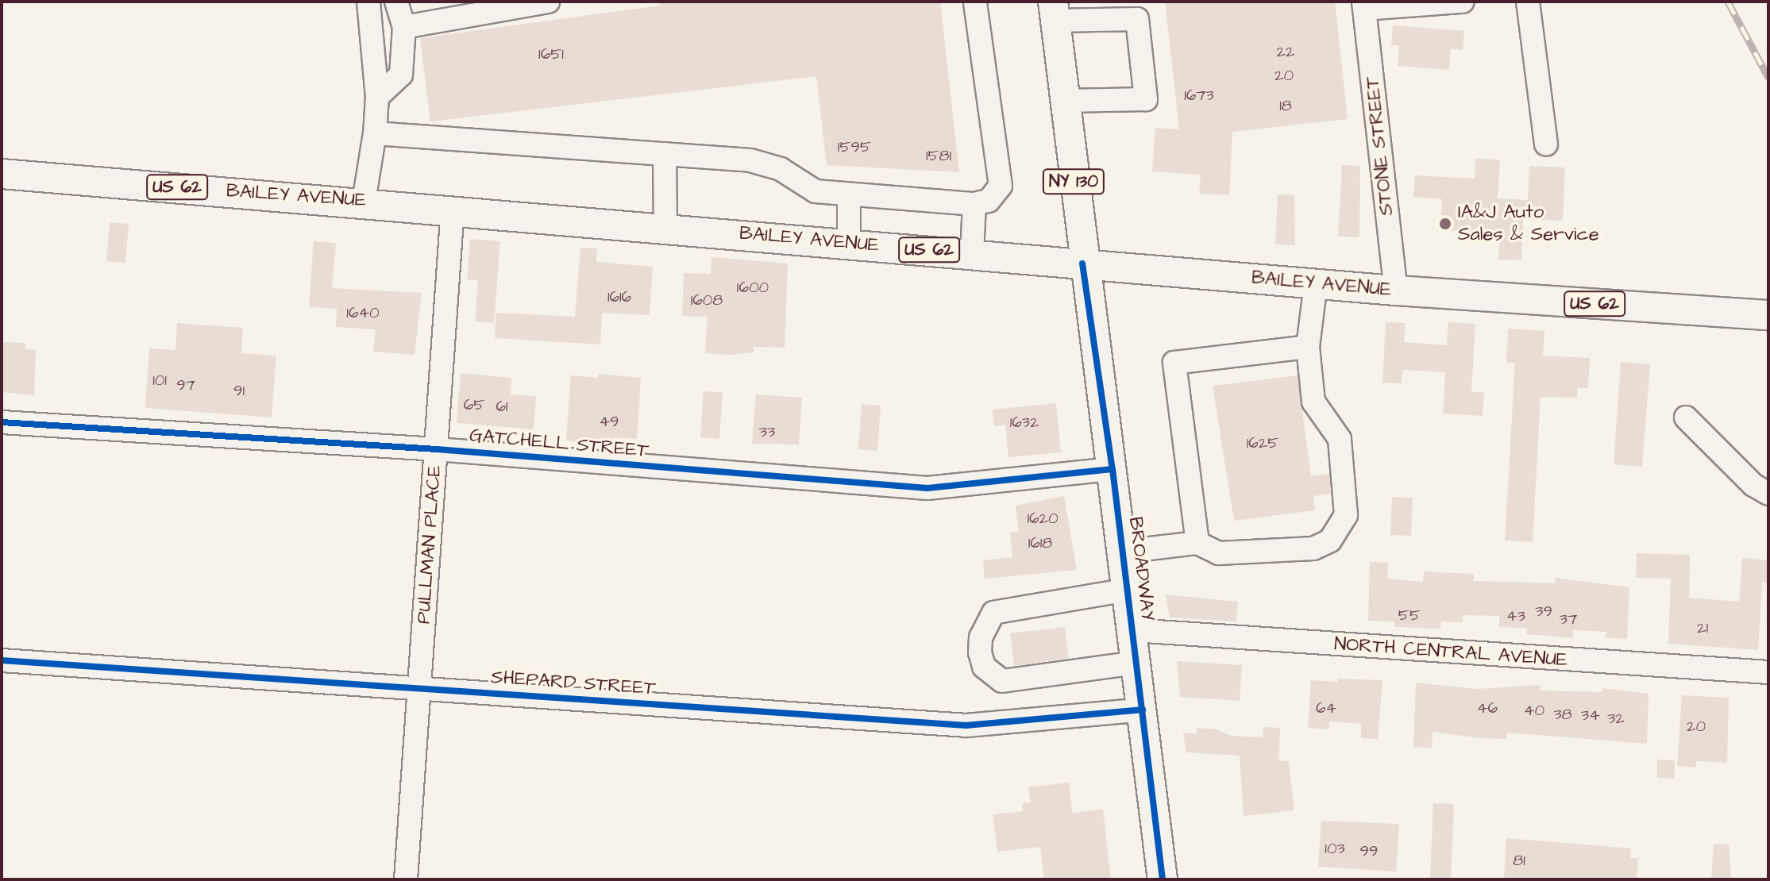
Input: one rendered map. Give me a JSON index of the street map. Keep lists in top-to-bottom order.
{
  "streets": {
    "main road": [
      "NY 130",
      "US 62",
      "BAILEY AVENUE",
      "BROADWAY"
    ],
    "street": [
      "STONE STREET",
      "GATCHELL STREET",
      "PULLMAN PLACE",
      "NORTH CENTRAL AVENUE",
      "SHEPARD STREET"
    ]
  },
  "crossings": [
    ["STONE STREET", "BAILEY AVENUE"],
    ["BAILEY AVENUE", "PULLMAN PLACE"],
    ["BAILEY AVENUE", "BROADWAY"],
    ["GATCHELL STREET", "PULLMAN PLACE"],
    ["GATCHELL STREET", "BROADWAY"],
    ["PULLMAN PLACE", "SHEPARD STREET"],
    ["BROADWAY", "NORTH CENTRAL AVENUE"],
    ["BROADWAY", "SHEPARD STREET"]
  ],
  "places": ["IA&J Auto Sales & Service"],
  "house_numbers": [
    "22",
    "1651",
    "20",
    "1673",
    "18",
    "1595",
    "1581",
    "1600",
    "1616",
    "1608",
    "1640",
    "101",
    "97",
    "91",
    "65",
    "61",
    "49",
    "1632",
    "33",
    "1625",
    "1620",
    "1618",
    "39",
    "55",
    "43",
    "37",
    "21",
    "64",
    "46",
    "40",
    "38",
    "34",
    "32",
    "20",
    "103",
    "99",
    "81"
  ]
}
